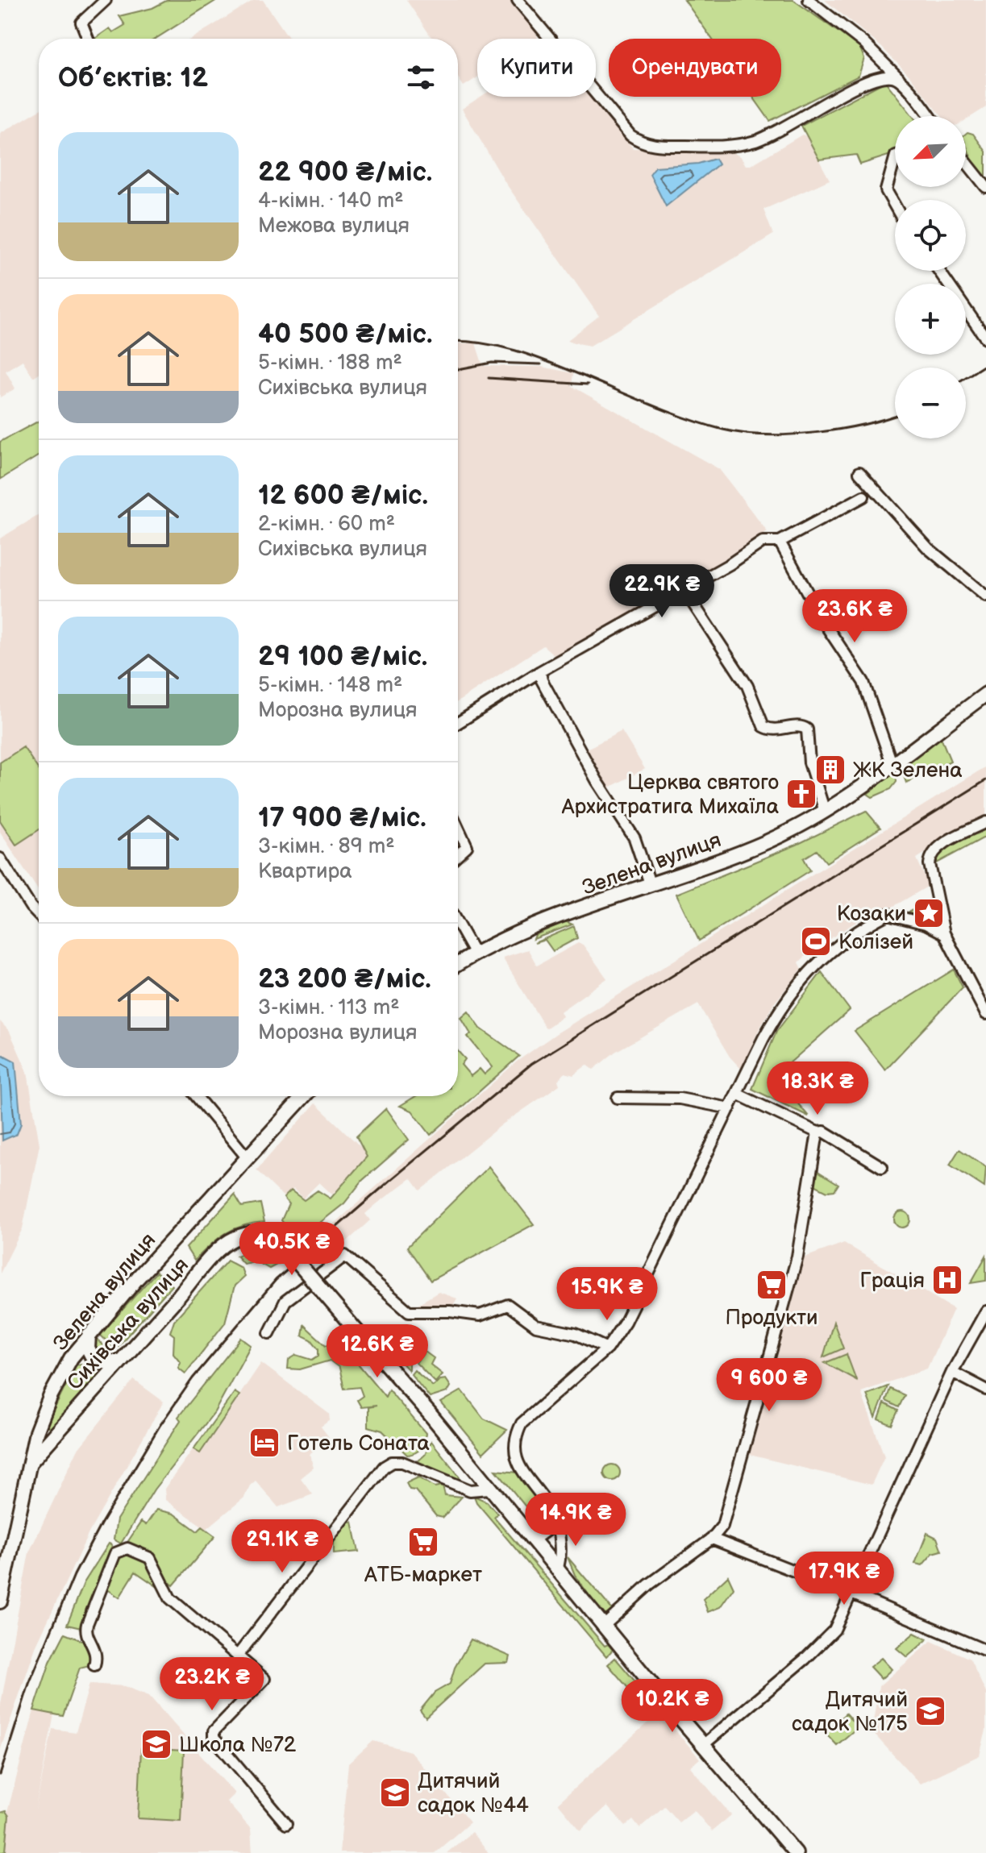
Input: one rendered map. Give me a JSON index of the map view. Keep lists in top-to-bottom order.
{
  "streets": {
    "main road": ["Зелена вулиця", "Сихівська вулиця"]
  },
  "crossings": [
    ["Зелена вулиця", "Сихівська вулиця"]
  ],
  "places": {
    "building": ["ЖК Зелена"],
    "church": ["Церква святого Архистратига Михаїла"],
    "place": ["Козаки"],
    "sports": ["Колізей"],
    "hospital": ["Грація"],
    "supermarket": ["Продукти", "АТБ-маркет"],
    "hotel": ["Готель Соната"],
    "school or university": ["Дитячий садок №175", "Школа №72", "Дитячий садок №44"]
  },
  "north": "bottom left",
  "page": {
    "chip": ["Купити", "Орендувати"],
    "heading": "Об’єктів: 12",
    "map_buttons": ["+", "−"],
    "list": [
      {
        "name": "22 900 ₴/міс.",
        "note": "4-кімн. · 140 m² · Межова вулиця"
      },
      {
        "name": "40 500 ₴/міс.",
        "note": "5-кімн. · 188 m² · Сихівська вулиця"
      },
      {
        "name": "12 600 ₴/міс.",
        "note": "2-кімн. · 60 m² · Сихівська вулиця"
      },
      {
        "name": "29 100 ₴/міс.",
        "note": "5-кімн. · 148 m² · Морозна вулиця"
      },
      {
        "name": "17 900 ₴/міс.",
        "note": "3-кімн. · 89 m² · Квартира"
      },
      {
        "name": "23 200 ₴/міс.",
        "note": "3-кімн. · 113 m² · Морозна вулиця"
      }
    ],
    "price": [
      "22.9K ₴",
      "23.6K ₴",
      "18.3K ₴",
      "40.5K ₴",
      "15.9K ₴",
      "12.6K ₴",
      "9 600 ₴",
      "14.9K ₴",
      "29.1K ₴",
      "17.9K ₴",
      "23.2K ₴",
      "10.2K ₴"
    ]
  }
}
